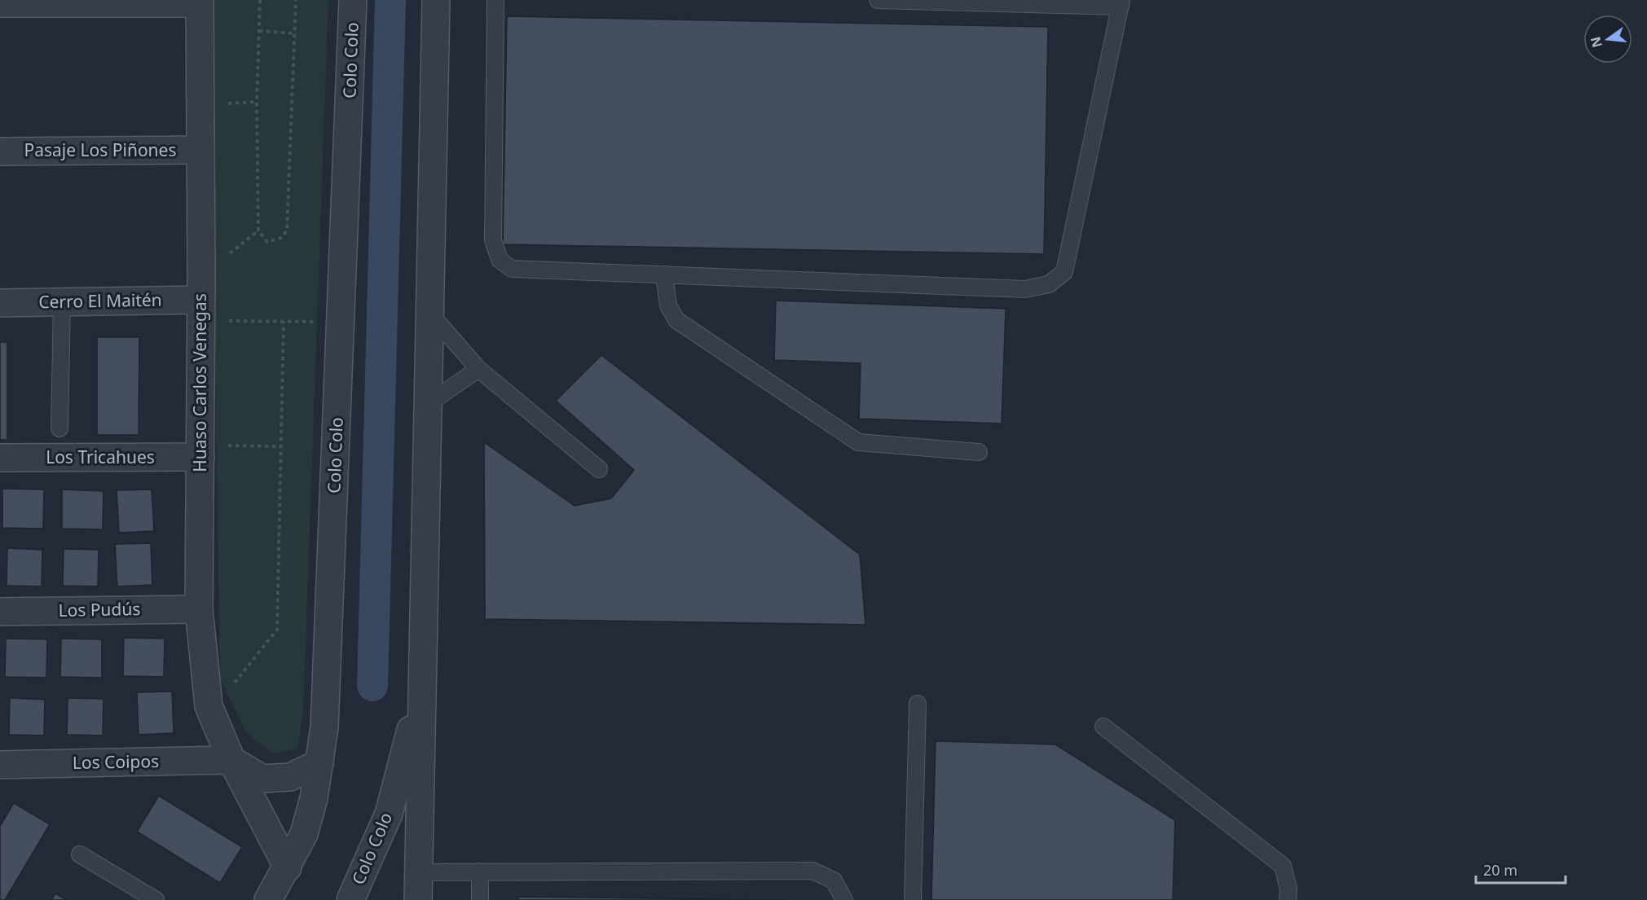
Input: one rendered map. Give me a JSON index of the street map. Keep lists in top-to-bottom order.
{
  "streets": {
    "street": [
      "Colo Colo",
      "Pasaje Los Piñones",
      "Cerro El Maitén",
      "Huaso Carlos Venegas",
      "Los Tricahues",
      "Los Pudús",
      "Los Coipos"
    ]
  },
  "crossings": [
    ["Colo Colo", "Huaso Carlos Venegas"],
    ["Pasaje Los Piñones", "Huaso Carlos Venegas"],
    ["Cerro El Maitén", "Huaso Carlos Venegas"],
    ["Huaso Carlos Venegas", "Los Tricahues"],
    ["Huaso Carlos Venegas", "Los Pudús"],
    ["Huaso Carlos Venegas", "Los Coipos"]
  ],
  "scale_bar": "20 m",
  "north": "left"
}
